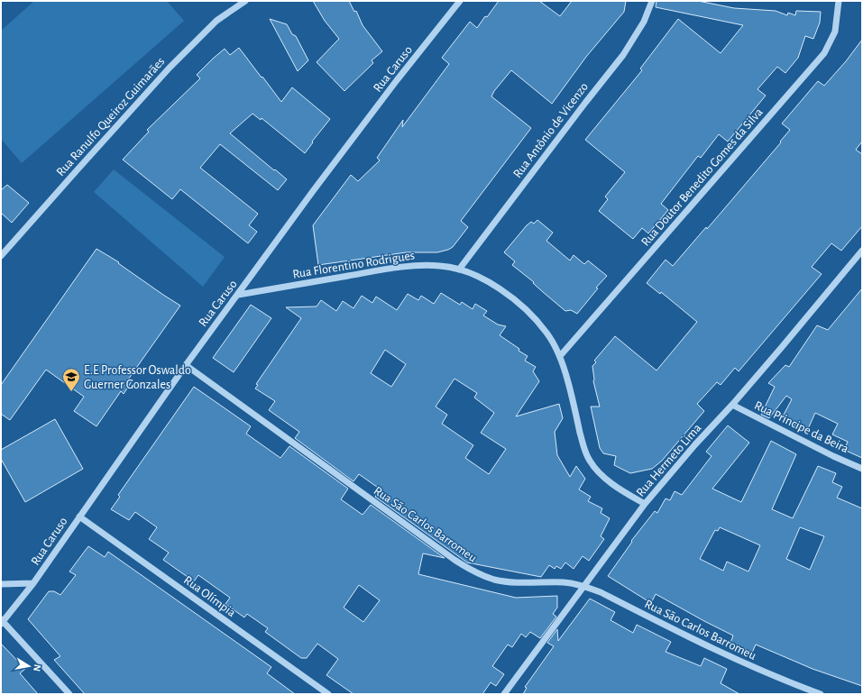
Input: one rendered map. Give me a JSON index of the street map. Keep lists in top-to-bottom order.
{
  "streets": {
    "street": [
      "Rua Caruso",
      "Rua Ranulfo Queiroz Guimarães",
      "Rua Antônio de Vicenzo",
      "Rua Doutor Benedito Gomes da Silva",
      "Rua Florentino Rodrigues",
      "Rua Principe da Beira",
      "Rua Hermeto Lima",
      "Rua São Carlos Barromeu",
      "Rua Olímpia"
    ]
  },
  "crossings": [
    ["Rua Caruso", "Rua Florentino Rodrigues"],
    ["Rua Caruso", "Rua São Carlos Barromeu"],
    ["Rua Caruso", "Rua Olímpia"],
    ["Rua Antônio de Vicenzo", "Rua Florentino Rodrigues"],
    ["Rua Doutor Benedito Gomes da Silva", "Rua Florentino Rodrigues"],
    ["Rua Florentino Rodrigues", "Rua Hermeto Lima"],
    ["Rua Principe da Beira", "Rua Hermeto Lima"],
    ["Rua Hermeto Lima", "Rua São Carlos Barromeu"]
  ],
  "places": {
    "school or university": ["E.E Professor Oswaldo Guerner Gonzales"]
  },
  "north": "right"
}
